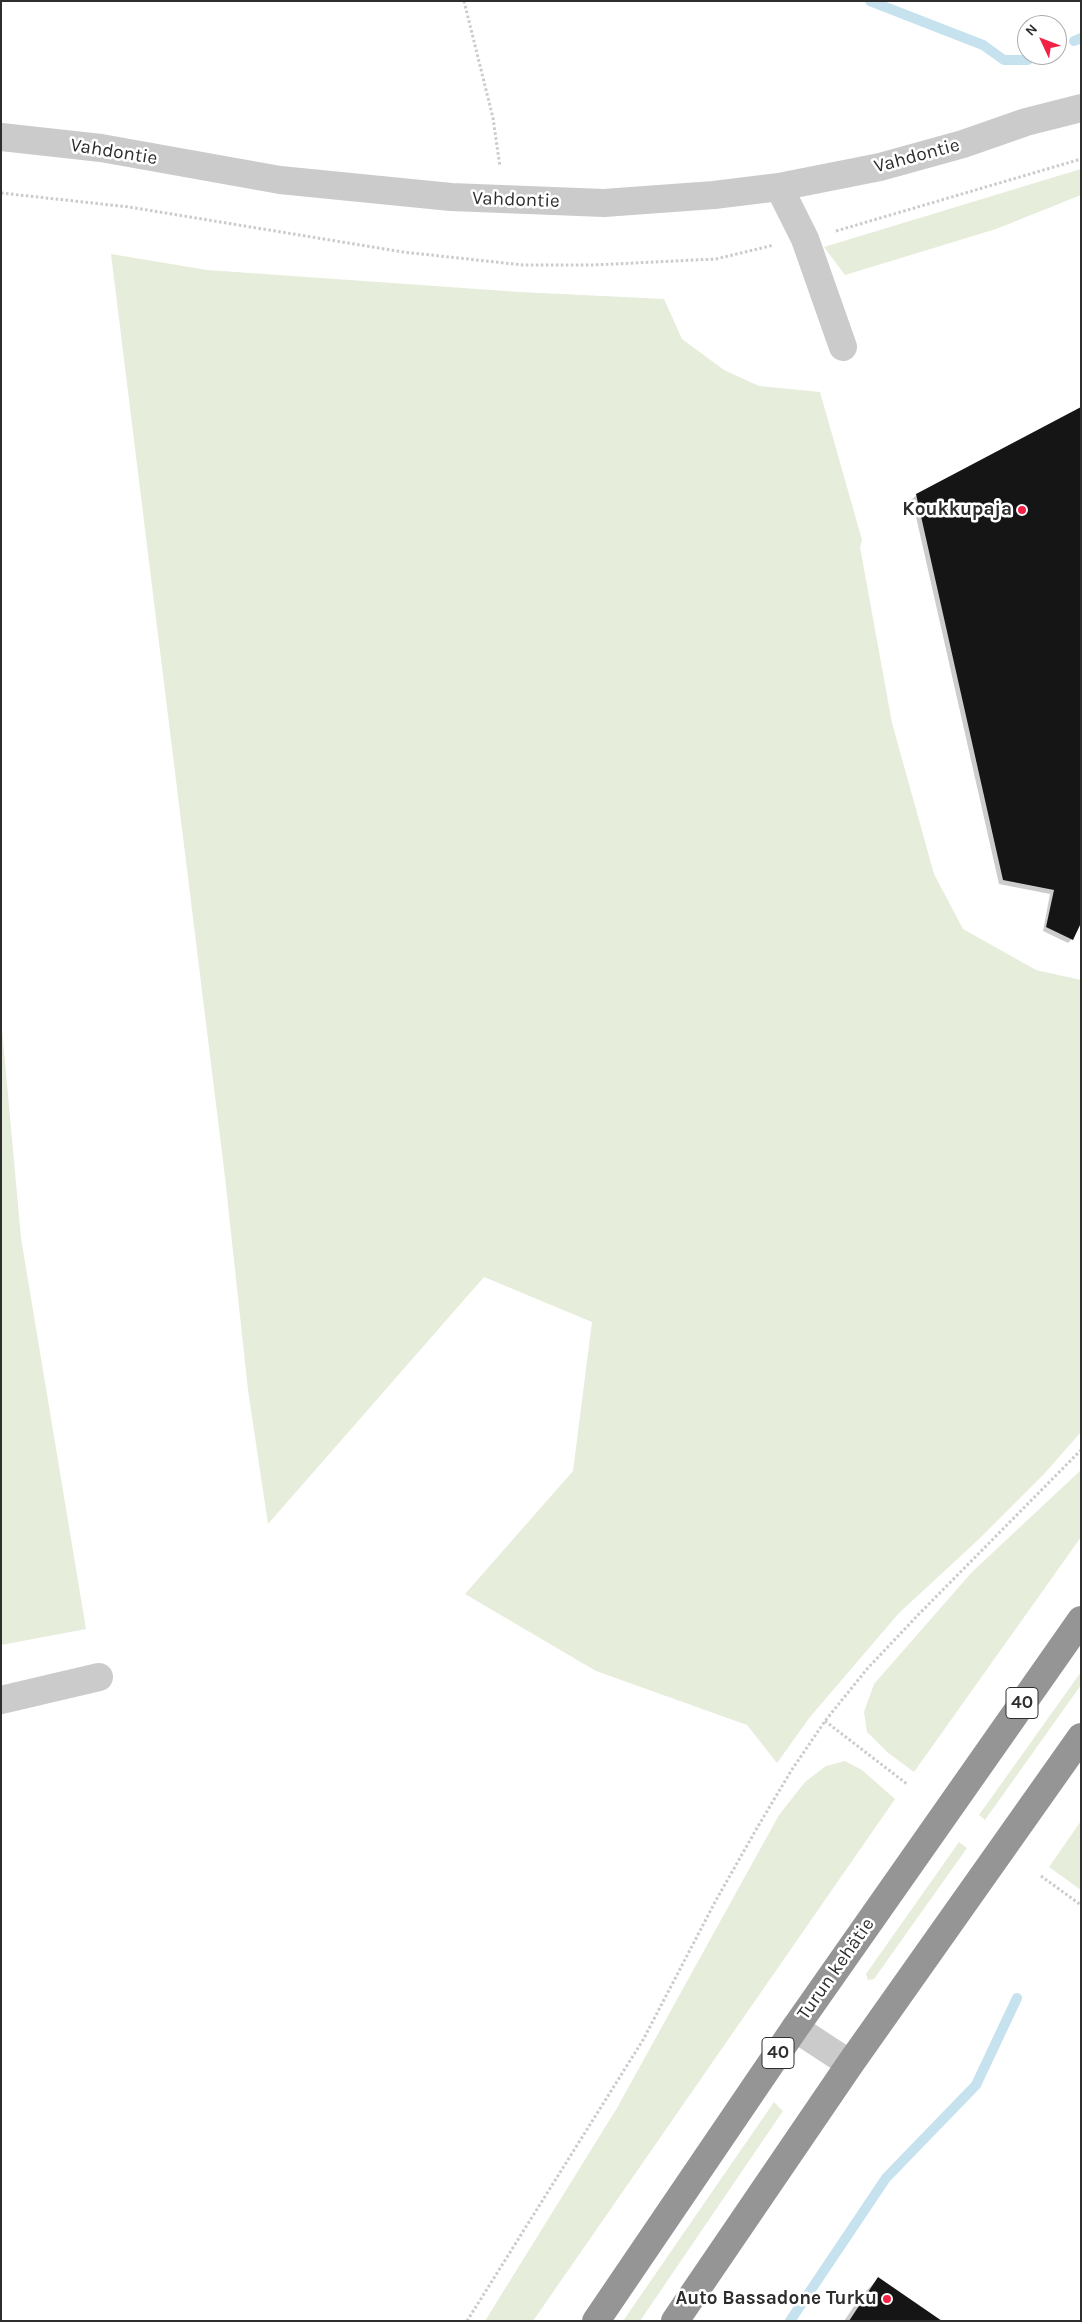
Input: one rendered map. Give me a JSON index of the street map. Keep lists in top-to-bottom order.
{
  "streets": {
    "highway": ["40", "Turun kehätie"],
    "street": ["Vahdontie"]
  },
  "places": ["Koukkupaja", "Auto Bassadone Turku"],
  "north": "top left"
}
